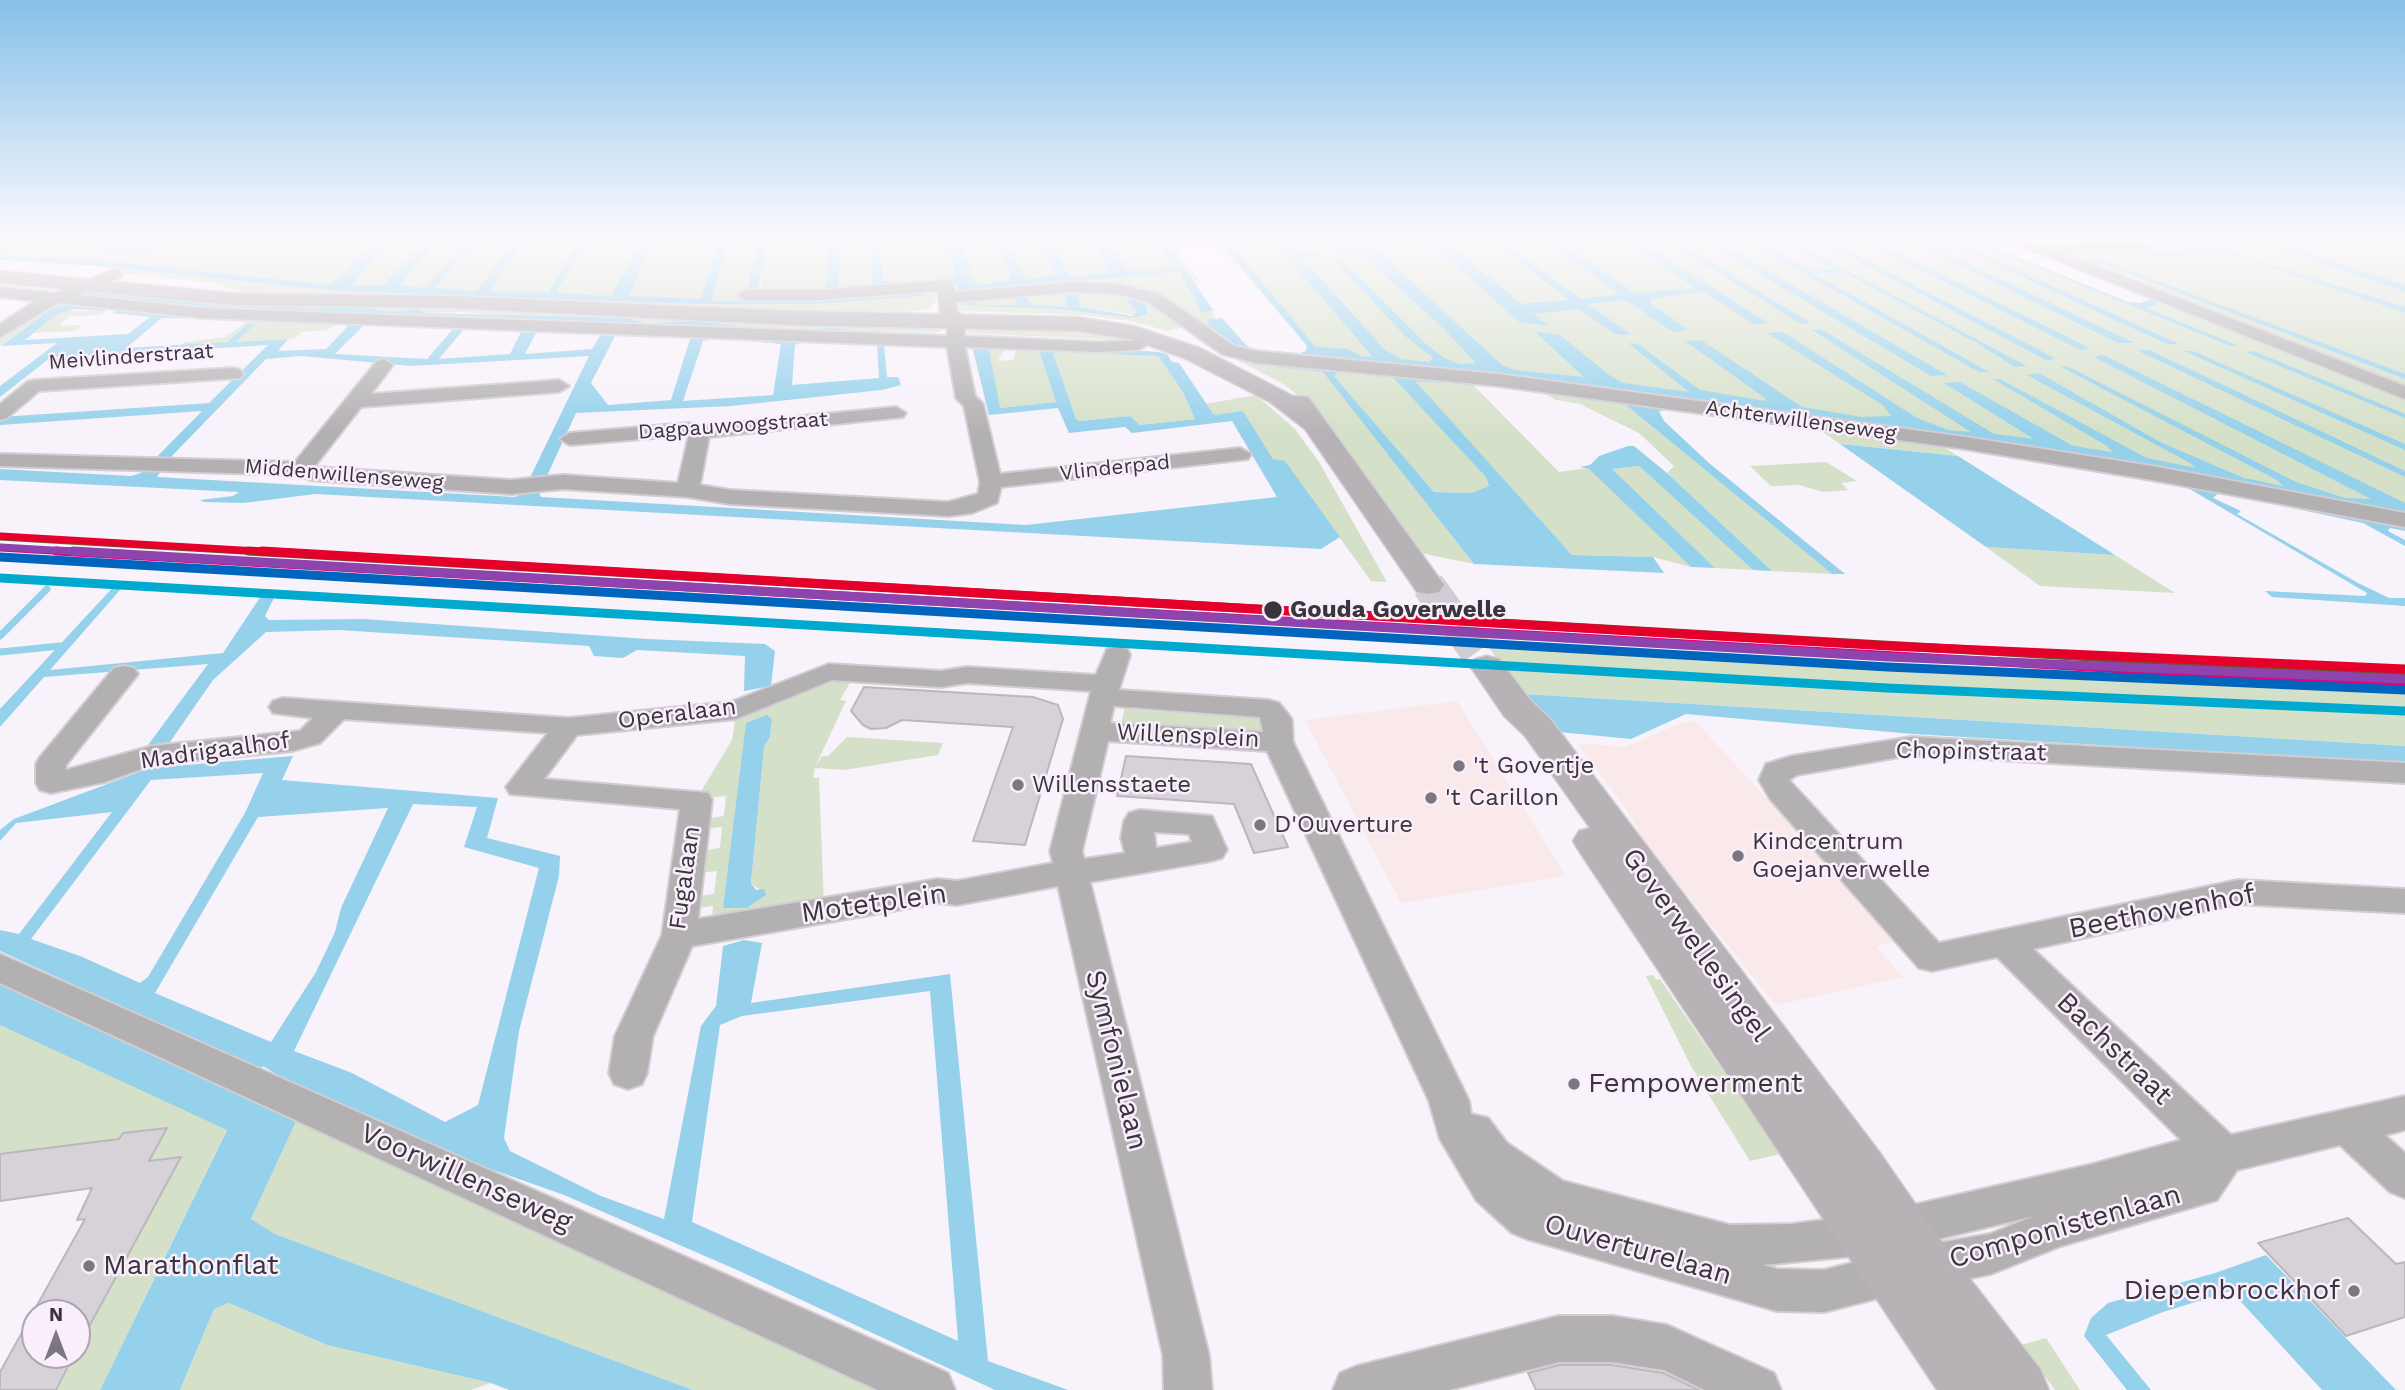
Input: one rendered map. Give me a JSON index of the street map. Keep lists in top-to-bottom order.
{
  "streets": {
    "main road": ["Goverwellesingel"],
    "street": [
      "Meivlinderstraat",
      "Achterwillenseweg",
      "Dagpauwoogstraat",
      "Vlinderpad",
      "Middenwillenseweg",
      "Operalaan",
      "Willensplein",
      "Madrigaalhof",
      "Chopinstraat",
      "Fugalaan",
      "Motetplein",
      "Beethovenhof",
      "Bachstraat",
      "Symfonielaan",
      "Voorwillenseweg",
      "Componistenlaan",
      "Ouverturelaan"
    ]
  },
  "crossings": [
    ["Vlinderpad", "Middenwillenseweg"],
    ["Operalaan", "Willensplein"],
    ["Operalaan", "Madrigaalhof"],
    ["Operalaan", "Fugalaan"],
    ["Operalaan", "Symfonielaan"],
    ["Willensplein", "Symfonielaan"],
    ["Willensplein", "Ouverturelaan"],
    ["Chopinstraat", "Beethovenhof"],
    ["Chopinstraat", "Bachstraat"],
    ["Fugalaan", "Motetplein"],
    ["Motetplein", "Symfonielaan"],
    ["Beethovenhof", "Bachstraat"],
    ["Goverwellesingel", "Componistenlaan"],
    ["Goverwellesingel", "Ouverturelaan"],
    ["Bachstraat", "Componistenlaan"],
    ["Componistenlaan", "Ouverturelaan"]
  ],
  "places": [
    "Gouda Goverwelle",
    "'t Govertje",
    "Willensstaete",
    "'t Carillon",
    "D'Ouverture",
    "Kindcentrum Goejanverwelle",
    "Fempowerment",
    "Marathonflat",
    "Diepenbrockhof"
  ],
  "north": "top"
}
